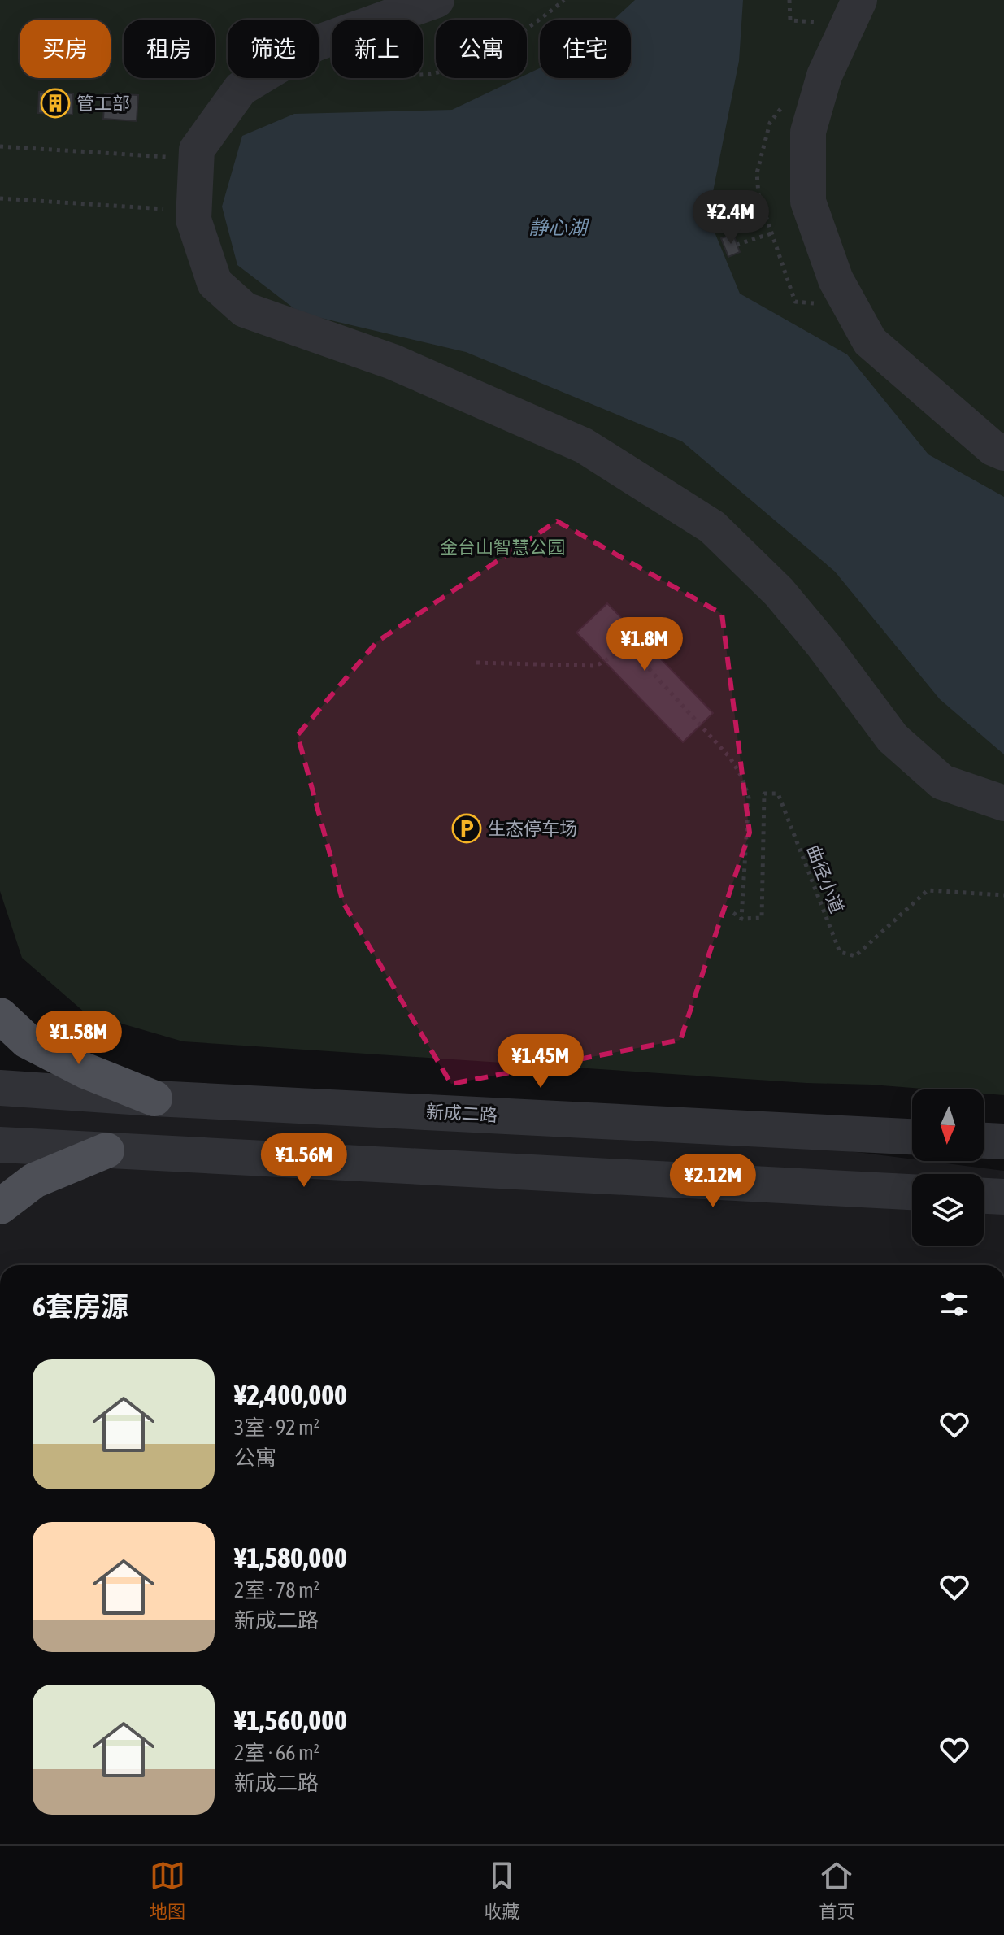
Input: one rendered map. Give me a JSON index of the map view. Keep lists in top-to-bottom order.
{
  "streets": {
    "street": ["新成二路"],
    "path": ["曲径小道"]
  },
  "water": ["静心湖"],
  "parks": ["金台山智慧公园"],
  "places": {
    "building": ["管工部"],
    "parking": ["生态停车场"]
  },
  "north": "bottom",
  "page": {
    "chip": [
      "买房",
      "租房",
      "筛选",
      "新上",
      "公寓",
      "住宅"
    ],
    "price": [
      "¥2.4M",
      "¥1.8M",
      "¥1.58M",
      "¥1.45M",
      "¥1.56M",
      "¥2.12M"
    ],
    "heading": "6套房源",
    "list": [
      {
        "name": "¥2,400,000",
        "note": "3室 · 92 m² · 公寓"
      },
      {
        "name": "¥1,580,000",
        "note": "2室 · 78 m² · 新成二路"
      },
      {
        "name": "¥1,560,000",
        "note": "2室 · 66 m² · 新成二路"
      }
    ],
    "tabs": ["地图", "收藏", "首页"]
  }
}
